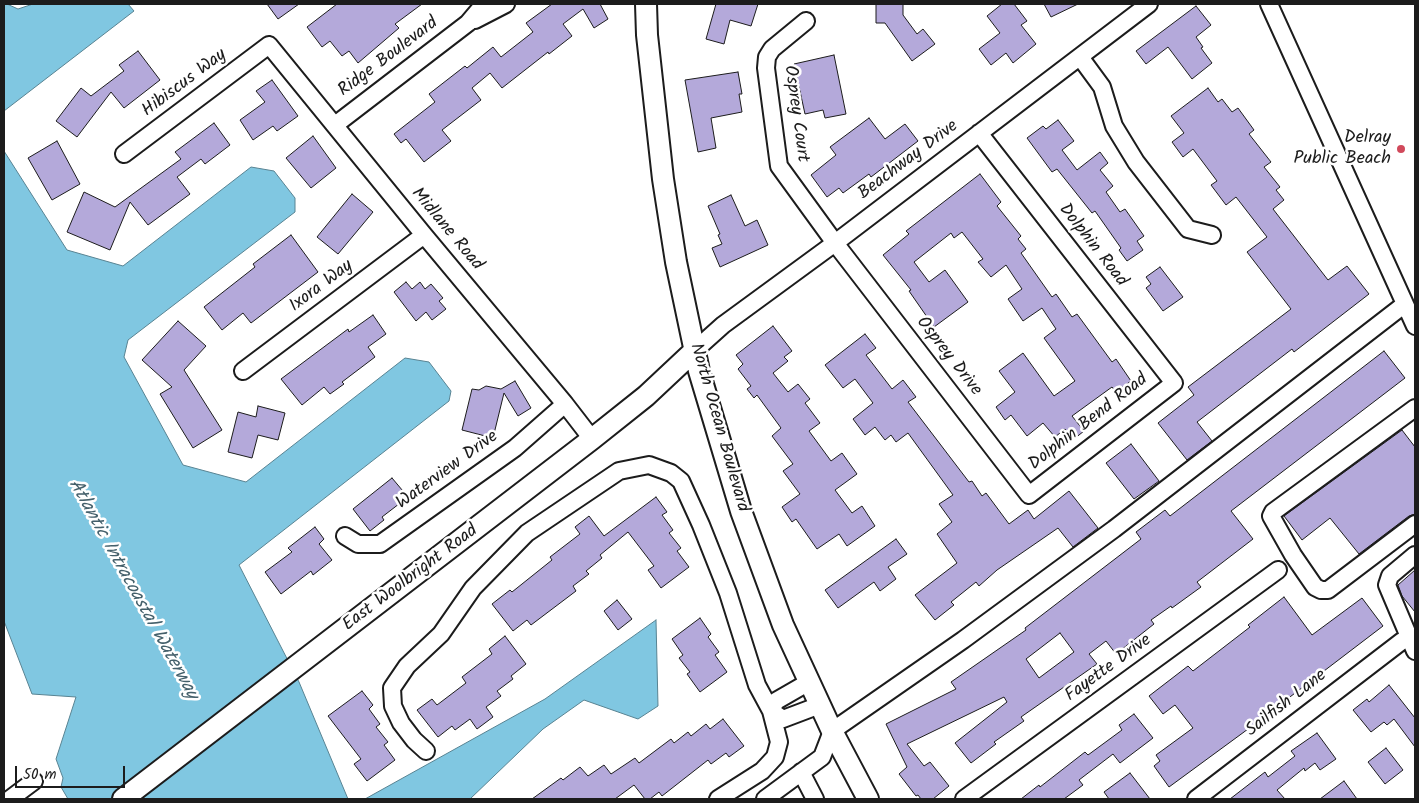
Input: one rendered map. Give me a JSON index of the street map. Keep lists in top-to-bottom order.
{
  "streets": {
    "main road": ["North Ocean Boulevard", "East Woolbright Road"],
    "street": [
      "Ridge Boulevard",
      "Hibiscus Way",
      "Osprey Court",
      "Beachway Drive",
      "Midlane Road",
      "Dolphin Road",
      "Ixora Way",
      "Osprey Drive",
      "Dolphin Bend Road",
      "Waterview Drive",
      "Fayette Drive",
      "Sailfish Lane"
    ]
  },
  "crossings": [
    ["Ridge Boulevard", "Midlane Road"],
    ["Hibiscus Way", "Midlane Road"],
    ["Osprey Court", "Beachway Drive"],
    ["Osprey Court", "Osprey Drive"],
    ["Beachway Drive", "Dolphin Road"],
    ["Beachway Drive", "Osprey Drive"],
    ["Beachway Drive", "North Ocean Boulevard"],
    ["Beachway Drive", "East Woolbright Road"],
    ["Midlane Road", "Ixora Way"],
    ["Midlane Road", "Waterview Drive"],
    ["Midlane Road", "East Woolbright Road"],
    ["Dolphin Road", "Dolphin Bend Road"],
    ["Osprey Drive", "Dolphin Bend Road"],
    ["North Ocean Boulevard", "East Woolbright Road"]
  ],
  "water": ["Atlantic Intracoastal Waterway"],
  "places": ["Delray Public Beach"],
  "scale_bar": "50 m"
}
